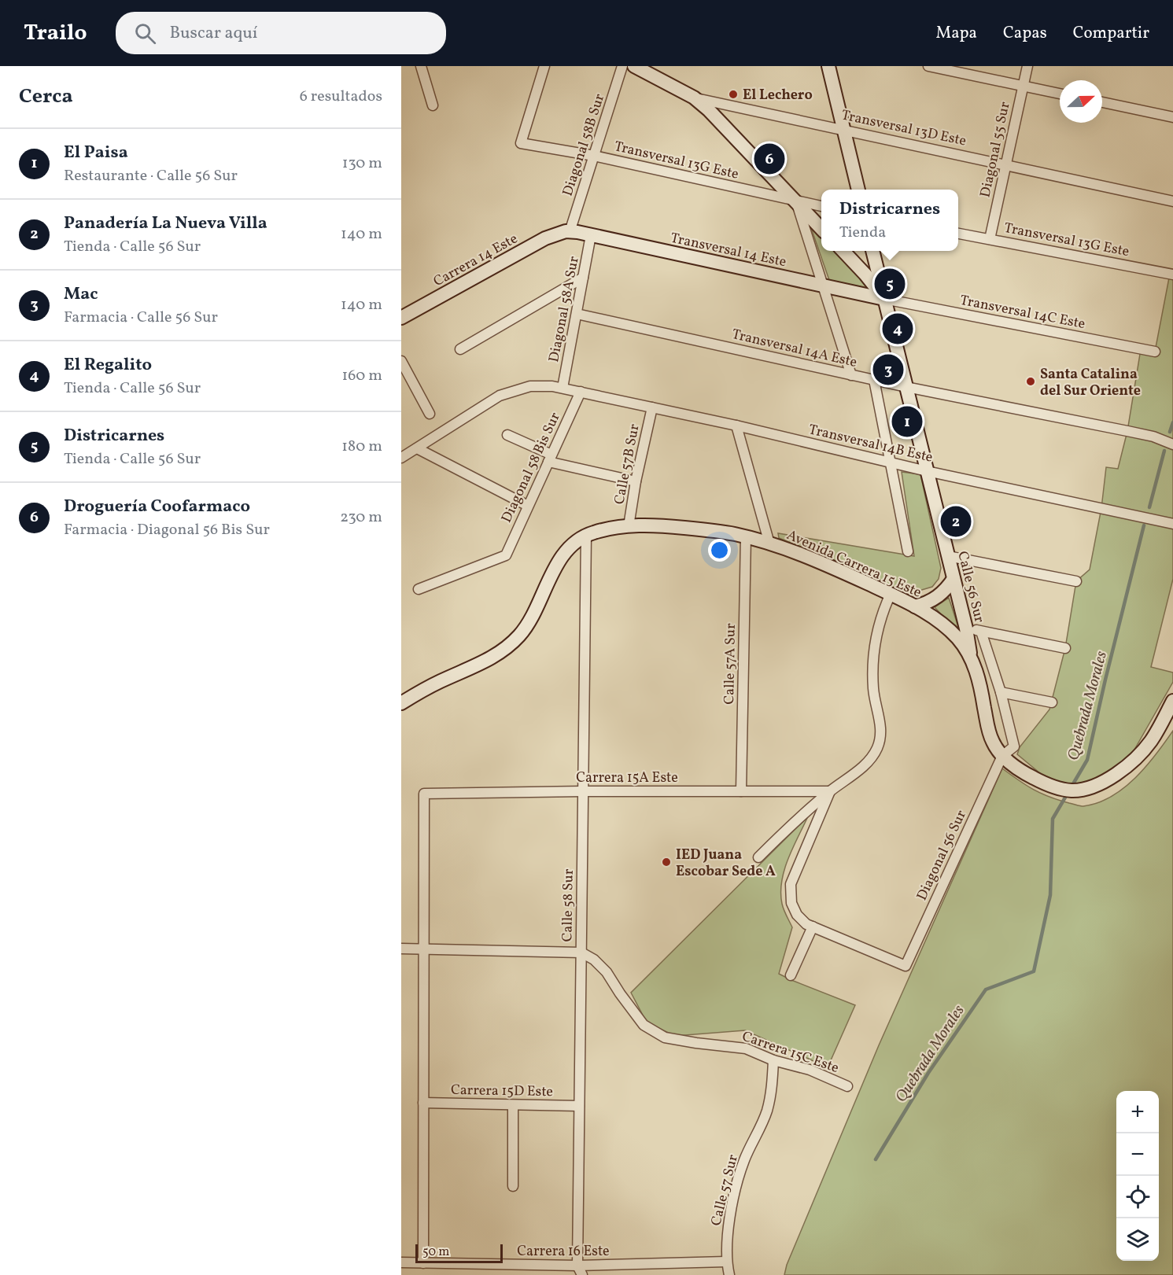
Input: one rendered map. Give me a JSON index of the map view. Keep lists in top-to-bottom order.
{
  "streets": {
    "street": [
      "Transversal 13D Este",
      "Diagonal 58B Sur",
      "Diagonal 55 Sur",
      "Transversal 13G Este",
      "Transversal 14 Este",
      "Carrera 14 Este",
      "Diagonal 58A Sur",
      "Transversal 14C Este",
      "Transversal 14A Este",
      "Transversal 14B Este",
      "Calle 57B Sur",
      "Diagonal 58 Bis Sur",
      "Avenida Carrera 15 Este",
      "Calle 56 Sur",
      "Calle 57A Sur",
      "Carrera 15A Este",
      "Diagonal 56 Sur",
      "Calle 58 Sur",
      "Carrera 15C Este",
      "Carrera 15D Este",
      "Calle 57 Sur",
      "Carrera 16 Este"
    ]
  },
  "crossings": [
    ["Transversal 13D Este", "Diagonal 55 Sur"],
    ["Diagonal 58B Sur", "Transversal 13G Este"],
    ["Diagonal 58B Sur", "Transversal 14 Este"],
    ["Diagonal 58B Sur", "Carrera 14 Este"],
    ["Diagonal 55 Sur", "Transversal 13G Este"],
    ["Transversal 14 Este", "Carrera 14 Este"],
    ["Transversal 14 Este", "Diagonal 58A Sur"],
    ["Transversal 14 Este", "Transversal 14C Este"],
    ["Transversal 14 Este", "Calle 56 Sur"],
    ["Diagonal 58A Sur", "Transversal 14A Este"],
    ["Diagonal 58A Sur", "Transversal 14B Este"],
    ["Transversal 14C Este", "Calle 56 Sur"],
    ["Transversal 14A Este", "Calle 56 Sur"],
    ["Transversal 14B Este", "Calle 57B Sur"],
    ["Transversal 14B Este", "Diagonal 58 Bis Sur"],
    ["Transversal 14B Este", "Calle 56 Sur"],
    ["Calle 57B Sur", "Avenida Carrera 15 Este"],
    ["Avenida Carrera 15 Este", "Calle 56 Sur"],
    ["Avenida Carrera 15 Este", "Calle 57A Sur"],
    ["Avenida Carrera 15 Este", "Diagonal 56 Sur"],
    ["Avenida Carrera 15 Este", "Calle 58 Sur"],
    ["Calle 56 Sur", "Diagonal 56 Sur"],
    ["Calle 57A Sur", "Carrera 15A Este"],
    ["Carrera 15A Este", "Calle 58 Sur"],
    ["Calle 58 Sur", "Carrera 15C Este"],
    ["Calle 58 Sur", "Carrera 15D Este"],
    ["Calle 58 Sur", "Carrera 16 Este"],
    ["Carrera 15C Este", "Calle 57 Sur"],
    ["Calle 57 Sur", "Carrera 16 Este"]
  ],
  "water": ["Quebrada Morales"],
  "places": ["El Lechero", "Santa Catalina del Sur Oriente", "IED Juana Escobar Sede A"],
  "scale_bar": "50 m",
  "north": "right",
  "page": {
    "header": "Trailo",
    "search": "Buscar aquí",
    "nav": ["Mapa", "Capas", "Compartir"],
    "heading": ["Cerca", "6 resultados"],
    "list": [
      {
        "mark": "1",
        "name": "El Paisa",
        "note": "Restaurante · Calle 56 Sur",
        "value": "130 m"
      },
      {
        "mark": "2",
        "name": "Panadería La Nueva Villa",
        "note": "Tienda · Calle 56 Sur",
        "value": "140 m"
      },
      {
        "mark": "3",
        "name": "Mac",
        "note": "Farmacia · Calle 56 Sur",
        "value": "140 m"
      },
      {
        "mark": "4",
        "name": "El Regalito",
        "note": "Tienda · Calle 56 Sur",
        "value": "160 m"
      },
      {
        "mark": "5",
        "name": "Districarnes",
        "note": "Tienda · Calle 56 Sur",
        "value": "180 m"
      },
      {
        "mark": "6",
        "name": "Droguería Coofarmaco",
        "note": "Farmacia · Diagonal 56 Bis Sur",
        "value": "230 m"
      }
    ],
    "pins": [
      "6",
      "5",
      "4",
      "3",
      "1",
      "2"
    ],
    "popup": ["Districarnes", "Tienda"],
    "map_buttons": ["+", "−"],
    "scale": "50 m"
  }
}
